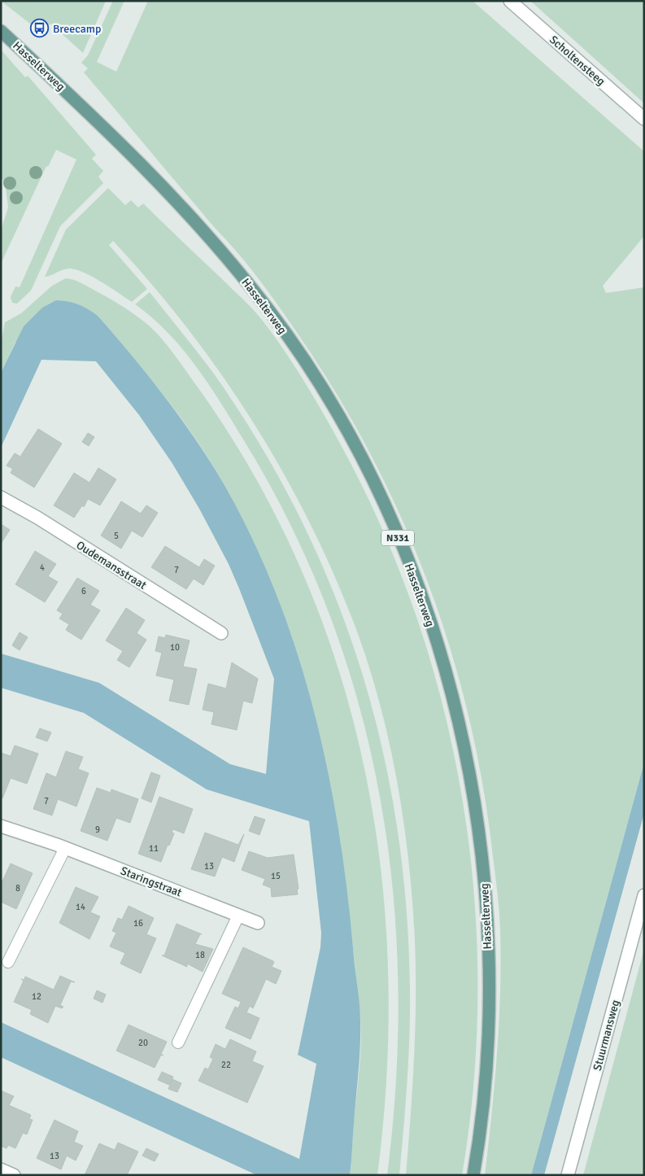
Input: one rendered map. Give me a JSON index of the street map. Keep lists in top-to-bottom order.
{
  "streets": {
    "main road": ["Hasselterweg", "N331"],
    "street": [
      "Scholtensteeg",
      "Oudemansstraat",
      "Staringstraat",
      "Stuurmansweg"
    ]
  },
  "places": {
    "bus stop": ["Breecamp"]
  },
  "house_numbers": [
    "5",
    "4",
    "7",
    "6",
    "10",
    "7",
    "9",
    "11",
    "13",
    "15",
    "8",
    "14",
    "16",
    "18",
    "12",
    "20",
    "22",
    "13"
  ]
}
